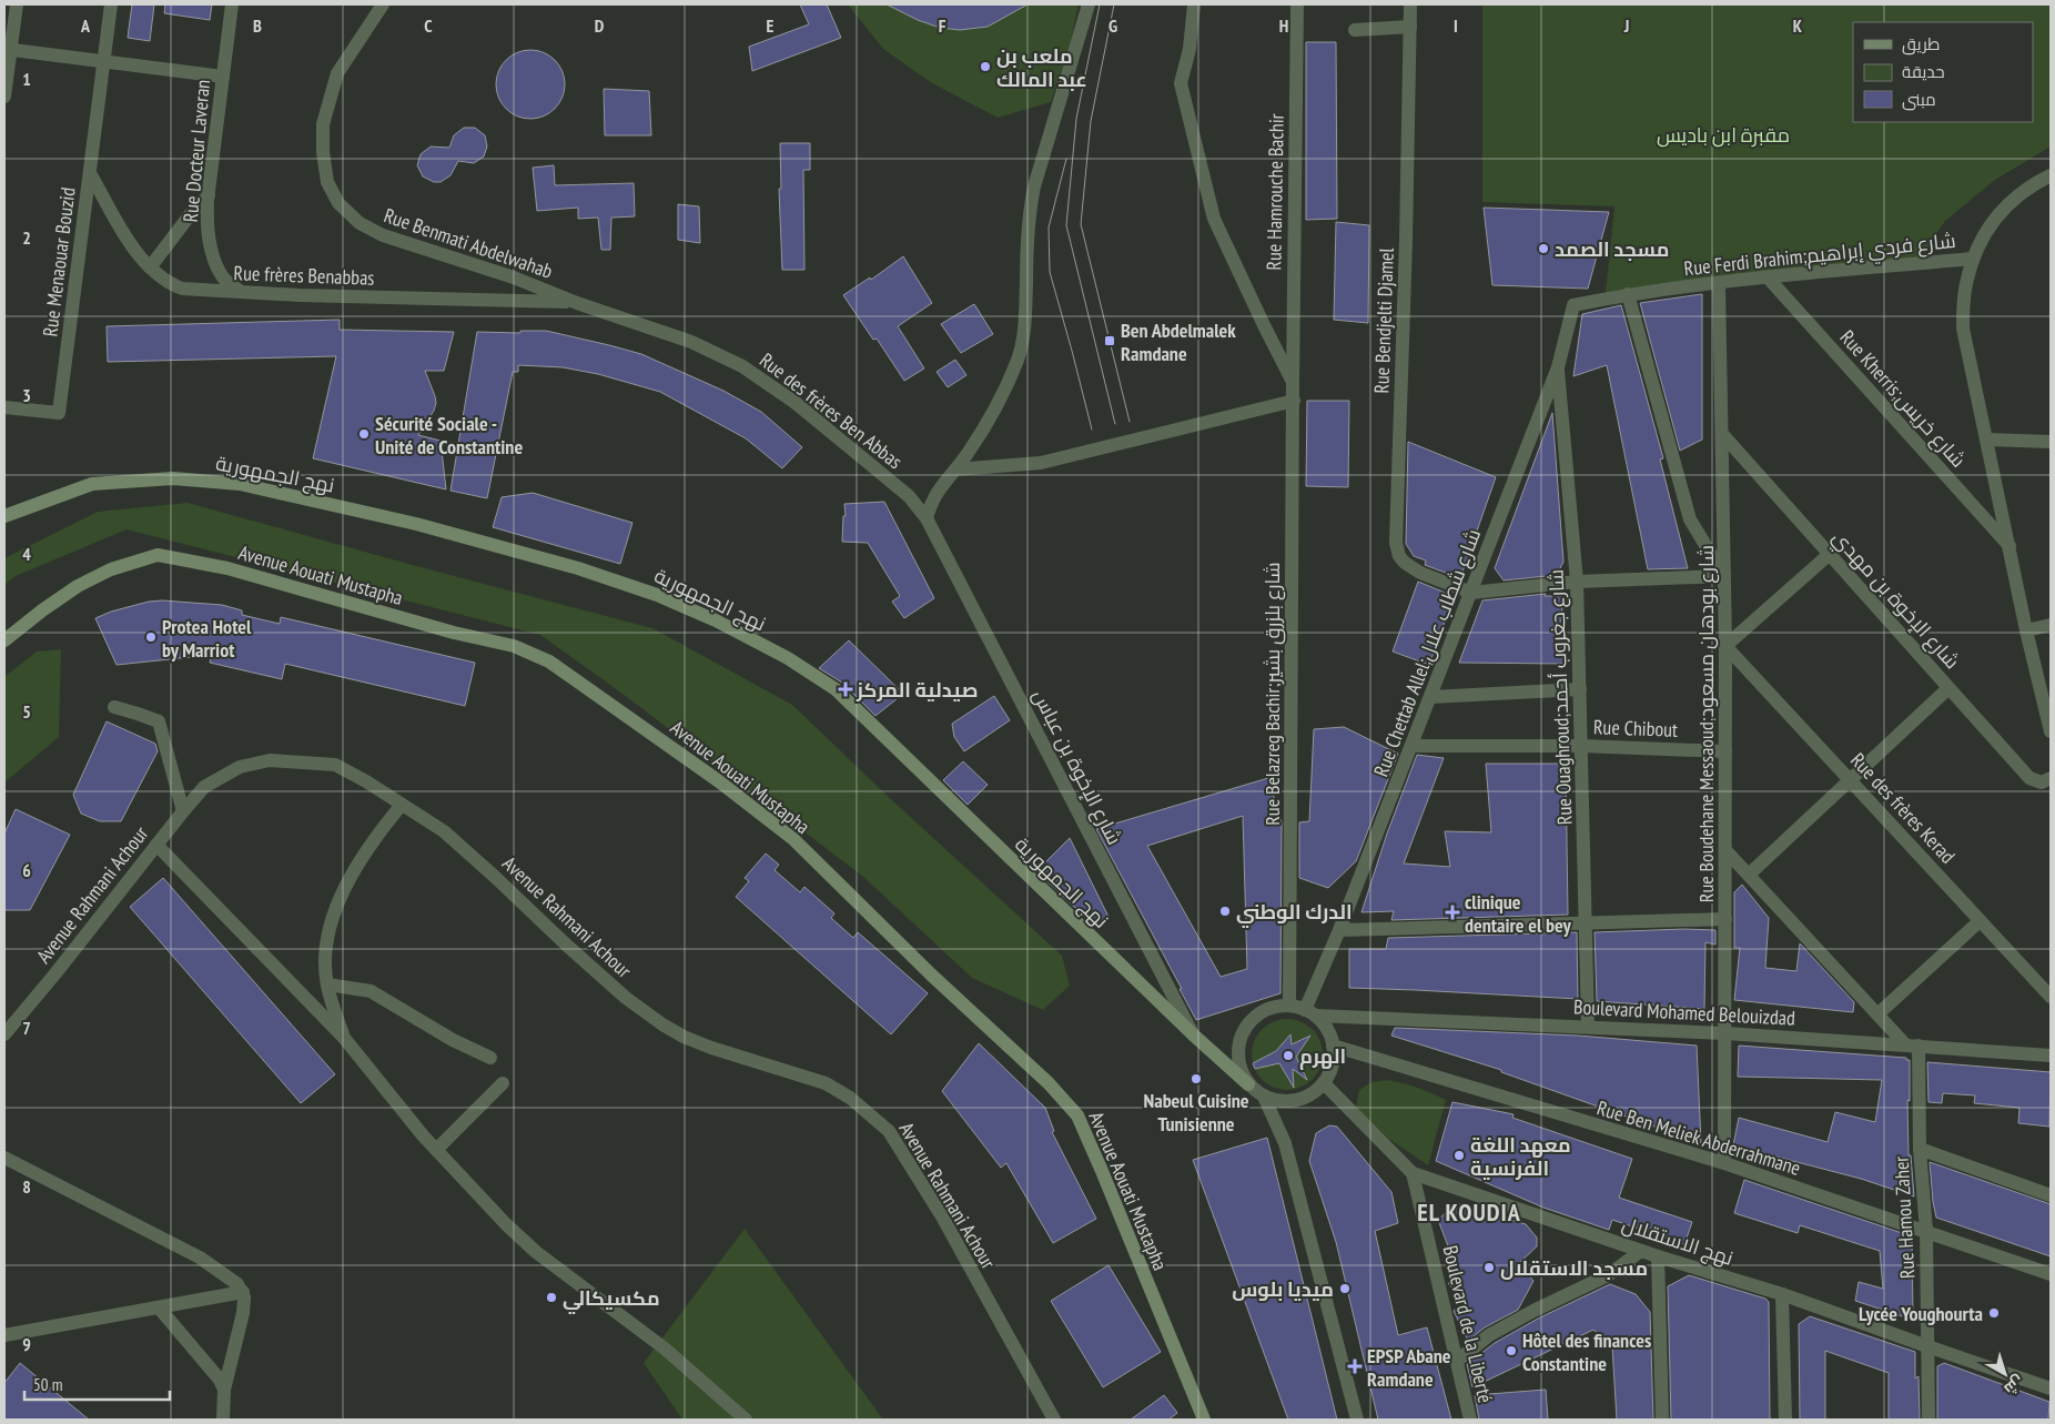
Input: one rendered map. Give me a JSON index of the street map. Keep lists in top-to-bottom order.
{
  "streets": {
    "main road": ["نهج الجمهورية", "Avenue Aouati Mustapha"],
    "street": [
      "Rue Docteur Laveran",
      "Rue Hamrouche Bachir",
      "Rue Benmati Abdelwahab",
      "Rue Ferdi Brahim;شارع فردي إبراهيم",
      "Rue Menaouar Bouzid",
      "Rue frères Benabbas",
      "Rue Bendjelti Djamel",
      "Rue Kherris;شارع خريس",
      "Rue des frères Ben Abbas",
      "شارع الإخوة بن مهدي",
      "Rue Chettab Allel;شارع شطاب علال",
      "Rue Belazreg Bachir;شارع بلزرق بشير",
      "Rue Ouaghroud;شارع جغروب أحمد",
      "Rue Boudehane Messaoud;شارع بودهان مسعود",
      "Rue Chibout",
      "شارع الإخوة بن عباس",
      "Rue des frères Kerad",
      "Avenue Rahmani Achour",
      "Boulevard Mohamed Belouizdad",
      "Rue Ben Meliek Abderrahmane",
      "Rue Hamou Zaher",
      "نهج الاستقلال",
      "Boulevard de la Liberté"
    ]
  },
  "crossings": [
    ["Rue Docteur Laveran", "Rue frères Benabbas"],
    ["Rue Hamrouche Bachir", "Rue Belazreg Bachir;شارع بلزرق بشير"],
    ["Rue Benmati Abdelwahab", "Rue frères Benabbas"],
    ["Rue Benmati Abdelwahab", "Rue des frères Ben Abbas"],
    ["Rue Ferdi Brahim;شارع فردي إبراهيم", "Rue Kherris;شارع خريس"],
    ["Rue Ferdi Brahim;شارع فردي إبراهيم", "Rue Chettab Allel;شارع شطاب علال"],
    ["Rue Ferdi Brahim;شارع فردي إبراهيم", "Rue Boudehane Messaoud;شارع بودهان مسعود"],
    ["Rue Menaouar Bouzid", "Rue frères Benabbas"],
    ["Rue frères Benabbas", "Rue des frères Ben Abbas"],
    ["Rue Bendjelti Djamel", "Rue Chettab Allel;شارع شطاب علال"],
    ["Rue des frères Ben Abbas", "شارع الإخوة بن عباس"],
    ["نهج الجمهورية", "Rue Chettab Allel;شارع شطاب علال"],
    ["نهج الجمهورية", "Rue Belazreg Bachir;شارع بلزرق بشير"],
    ["نهج الجمهورية", "شارع الإخوة بن عباس"],
    ["نهج الجمهورية", "Boulevard Mohamed Belouizdad"],
    ["نهج الجمهورية", "Rue Ben Meliek Abderrahmane"],
    ["نهج الجمهورية", "نهج الاستقلال"],
    ["شارع الإخوة بن مهدي", "Rue Boudehane Messaoud;شارع بودهان مسعود"],
    ["Rue Chettab Allel;شارع شطاب علال", "Rue Belazreg Bachir;شارع بلزرق بشير"],
    ["Rue Chettab Allel;شارع شطاب علال", "Rue Ouaghroud;شارع جغروب أحمد"],
    ["Rue Chettab Allel;شارع شطاب علال", "Rue Chibout"],
    ["Rue Chettab Allel;شارع شطاب علال", "Boulevard Mohamed Belouizdad"],
    ["Rue Chettab Allel;شارع شطاب علال", "Rue Ben Meliek Abderrahmane"],
    ["Rue Chettab Allel;شارع شطاب علال", "نهج الاستقلال"],
    ["Rue Belazreg Bachir;شارع بلزرق بشير", "Boulevard Mohamed Belouizdad"],
    ["Rue Belazreg Bachir;شارع بلزرق بشير", "Rue Ben Meliek Abderrahmane"],
    ["Rue Belazreg Bachir;شارع بلزرق بشير", "نهج الاستقلال"],
    ["Rue Ouaghroud;شارع جغروب أحمد", "Rue Chibout"],
    ["Rue Ouaghroud;شارع جغروب أحمد", "Boulevard Mohamed Belouizdad"],
    ["Rue Boudehane Messaoud;شارع بودهان مسعود", "Rue Chibout"],
    ["Rue Boudehane Messaoud;شارع بودهان مسعود", "Rue des frères Kerad"],
    ["Rue Boudehane Messaoud;شارع بودهان مسعود", "Boulevard Mohamed Belouizdad"],
    ["Rue Boudehane Messaoud;شارع بودهان مسعود", "Rue Ben Meliek Abderrahmane"],
    ["Boulevard Mohamed Belouizdad", "Rue Ben Meliek Abderrahmane"],
    ["Boulevard Mohamed Belouizdad", "Rue Hamou Zaher"],
    ["Boulevard Mohamed Belouizdad", "نهج الاستقلال"],
    ["Rue Ben Meliek Abderrahmane", "Rue Hamou Zaher"],
    ["Rue Ben Meliek Abderrahmane", "نهج الاستقلال"],
    ["Rue Hamou Zaher", "نهج الاستقلال"],
    ["نهج الاستقلال", "Boulevard de la Liberté"]
  ],
  "districts": ["EL KOUDIA"],
  "parks": ["مقبرة ابن باديس"],
  "places": {
    "other": [
      "ملعب بن عبد المالك",
      "مسجد الصمد",
      "Sécurité Sociale - Unité de Constantine",
      "Protea Hotel by Marriot",
      "الدرك الوطني",
      "الهرم",
      "Nabeul Cuisine Tunisienne",
      "معهد اللغة الفرنسية",
      "مسجد الاستقلال",
      "ميديا بلوس",
      "مكسيكالي",
      "Lycée Youghourta",
      "Hôtel des finances Constantine"
    ],
    "transit": ["Ben Abdelmalek Ramdane"],
    "health": ["صيدلية المركز", "clinique dentaire el bey", "EPSP Abane Ramdane"]
  },
  "legend": ["طريق", "حديقة", "مبنى"],
  "scale_bar": "50 m",
  "north": "bottom right",
  "grid": {
    "columns": [
      "A",
      "B",
      "C",
      "D",
      "E",
      "F",
      "G",
      "H",
      "I",
      "J",
      "K"
    ],
    "rows": [
      "1",
      "2",
      "3",
      "4",
      "5",
      "6",
      "7",
      "8",
      "9"
    ]
  }
}
